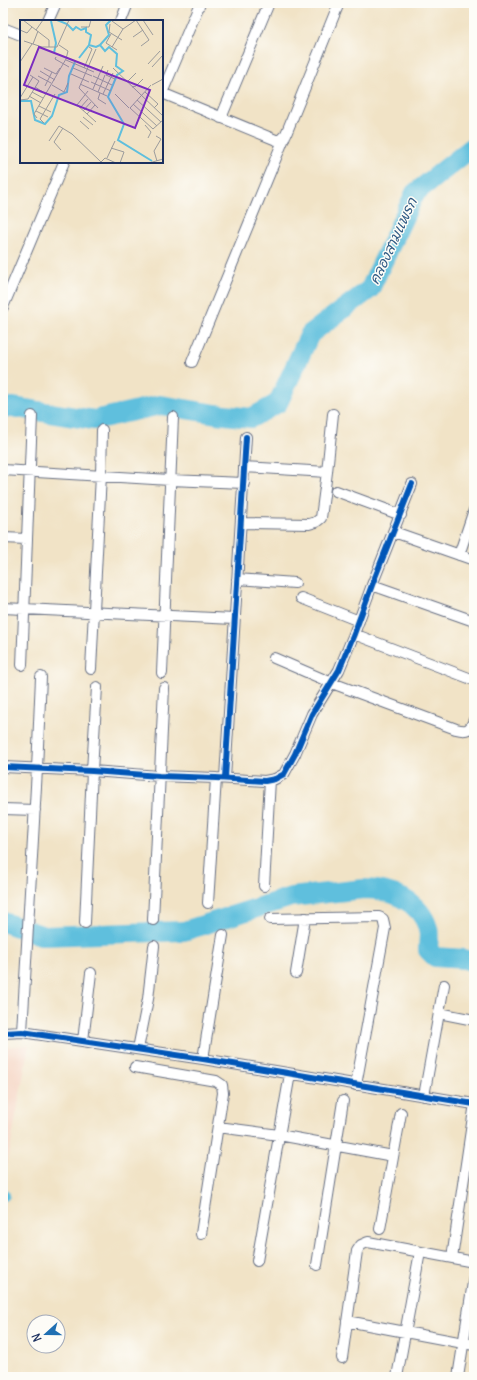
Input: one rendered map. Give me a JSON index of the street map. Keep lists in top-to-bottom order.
{
  "water": ["คลองสามแพรก"],
  "north": "left"
}
